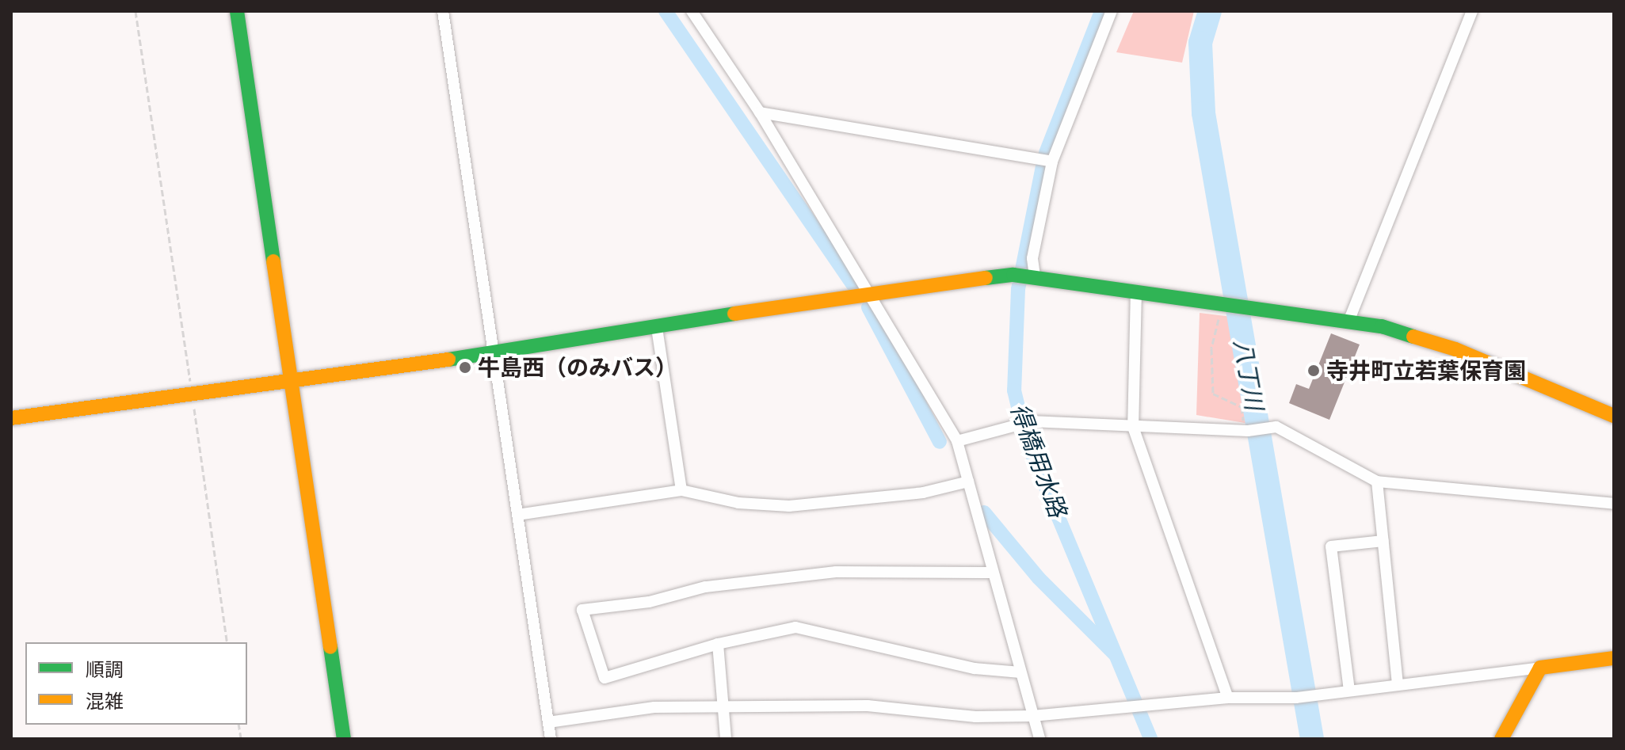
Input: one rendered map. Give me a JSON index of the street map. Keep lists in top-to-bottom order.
{
  "water": ["八丁川", "得橋用水路"],
  "places": ["牛島西（のみバス）", "寺井町立若葉保育園"],
  "legend": ["順調", "混雑"]
}
